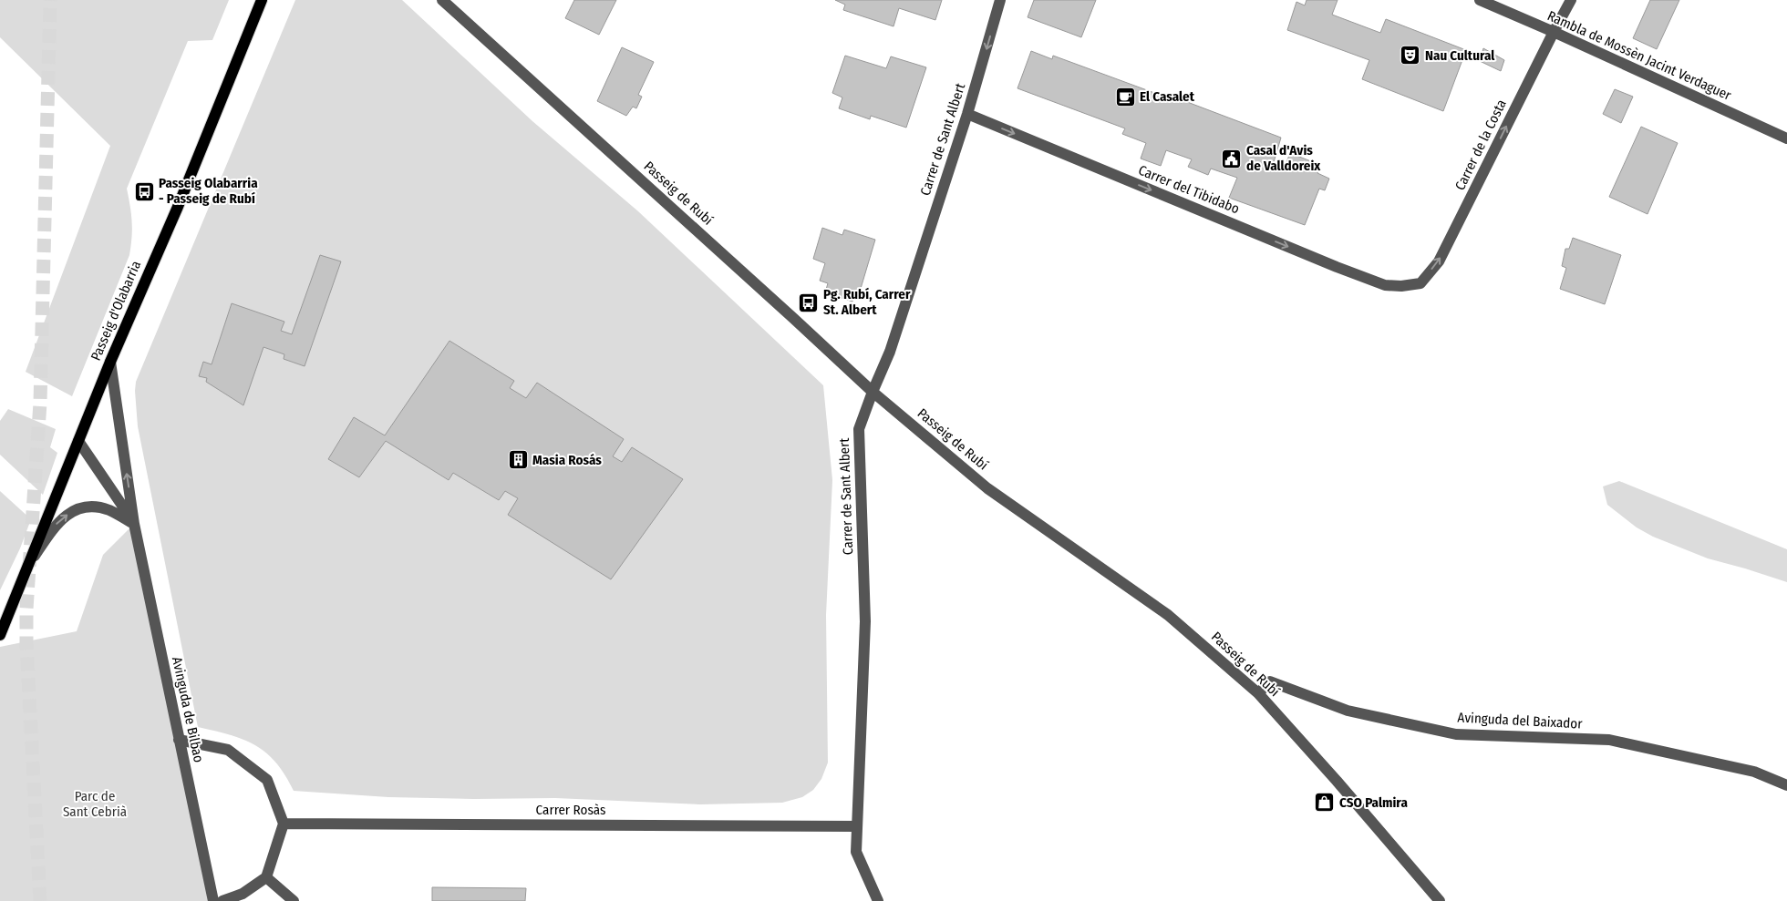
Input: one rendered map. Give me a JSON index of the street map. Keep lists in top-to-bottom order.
{
  "streets": {
    "main road": ["Passeig d'Olabarria"],
    "street": [
      "Rambla de Mossèn Jacint Verdaguer",
      "Carrer de Sant Albert",
      "Carrer de la Costa",
      "Carrer del Tibidabo",
      "Passeig de Rubí",
      "Avinguda de Bilbao",
      "Avinguda del Baixador",
      "Carrer Rosàs"
    ]
  },
  "crossings": [
    ["Rambla de Mossèn Jacint Verdaguer", "Carrer de la Costa"],
    ["Carrer de Sant Albert", "Carrer del Tibidabo"],
    ["Carrer de Sant Albert", "Passeig de Rubí"],
    ["Carrer de Sant Albert", "Carrer Rosàs"],
    ["Carrer de la Costa", "Carrer del Tibidabo"],
    ["Passeig de Rubí", "Avinguda del Baixador"],
    ["Passeig d'Olabarria", "Avinguda de Bilbao"]
  ],
  "one_way": ["Carrer de la Costa", "Carrer del Tibidabo"],
  "parks": ["Parc de Sant Cebrià"],
  "places": {
    "theatre": ["Nau Cultural"],
    "cafe": ["El Casalet"],
    "public building": ["Casal d'Avis de Valldoreix"],
    "bus stop": ["Passeig Olabarria - Passeig de Rubí", "Pg. Rubí, Carrer St. Albert"],
    "building": ["Masia Rosás"],
    "shop": ["CSO Palmira"]
  }
}
